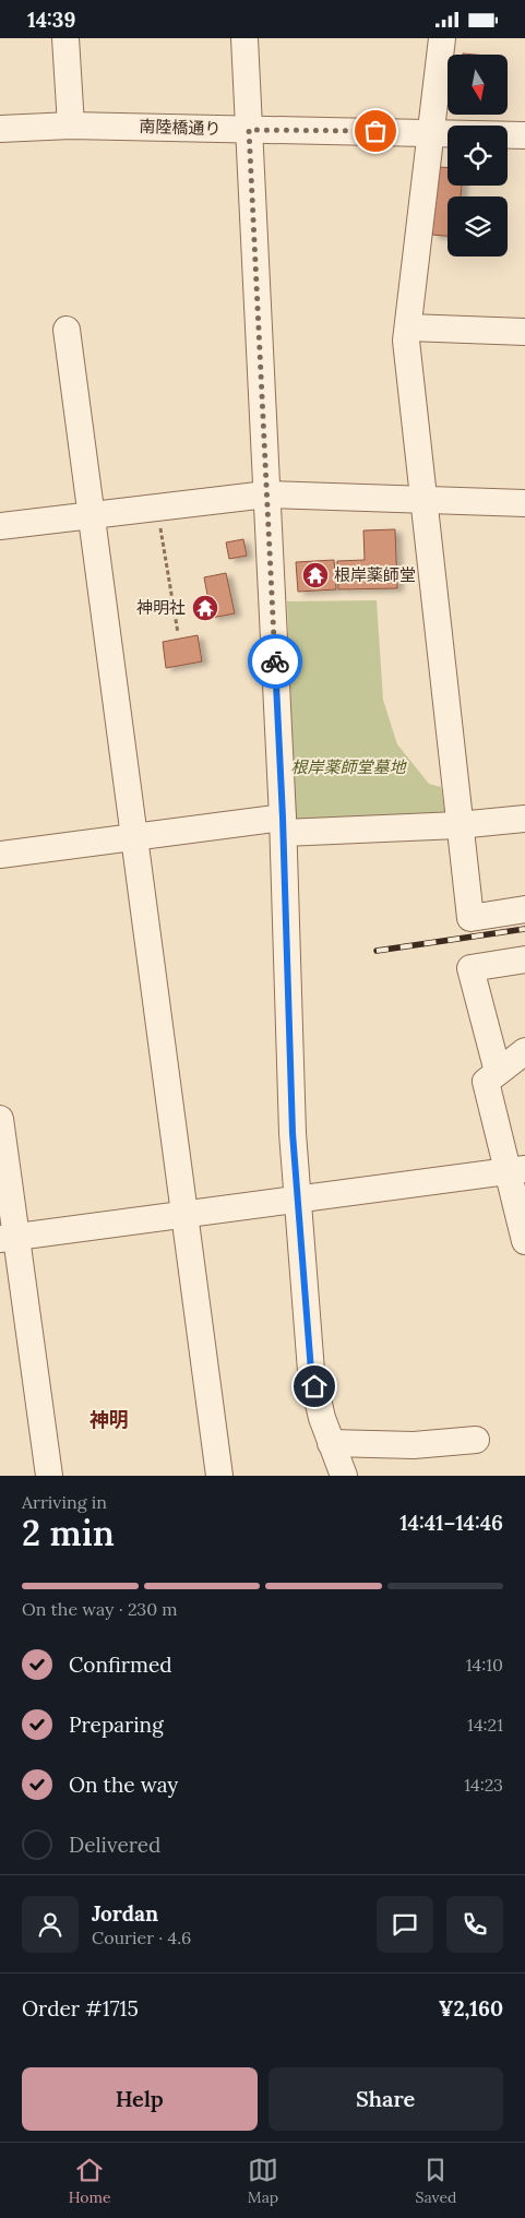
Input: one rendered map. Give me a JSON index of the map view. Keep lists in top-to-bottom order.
{
  "streets": {
    "street": ["南陸橋通り"]
  },
  "districts": ["神明"],
  "parks": ["根岸薬師堂墓地"],
  "places": {
    "temple": ["根岸薬師堂", "神明社"]
  },
  "north": "bottom",
  "page": {
    "status": "14:39",
    "heading": ["2 min", "Arriving in", "14:41–14:46"],
    "panel": [
      "Jordan",
      "Courier · 4.6",
      "Order #1715",
      "¥2,160"
    ],
    "bar": "On the way · 230 m",
    "list": [
      ["Confirmed", "14:10"],
      ["Preparing", "14:21"],
      ["On the way", "14:23"],
      "Delivered"
    ],
    "buttons": ["Help", "Share"],
    "tabs": ["Home", "Map", "Saved"]
  }
}
